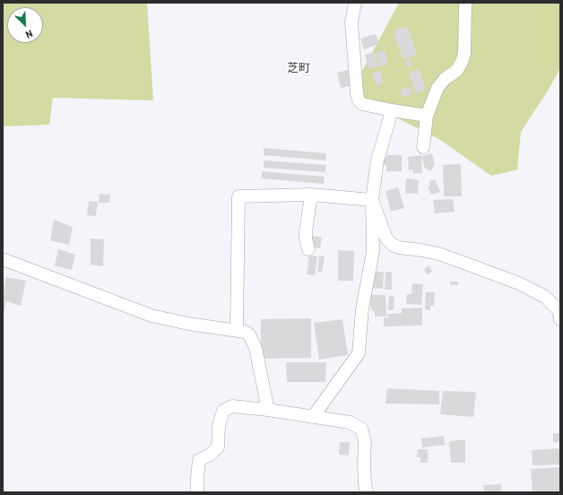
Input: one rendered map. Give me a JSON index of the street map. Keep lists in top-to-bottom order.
{
  "districts": ["芝町"],
  "north": "bottom right"
}
